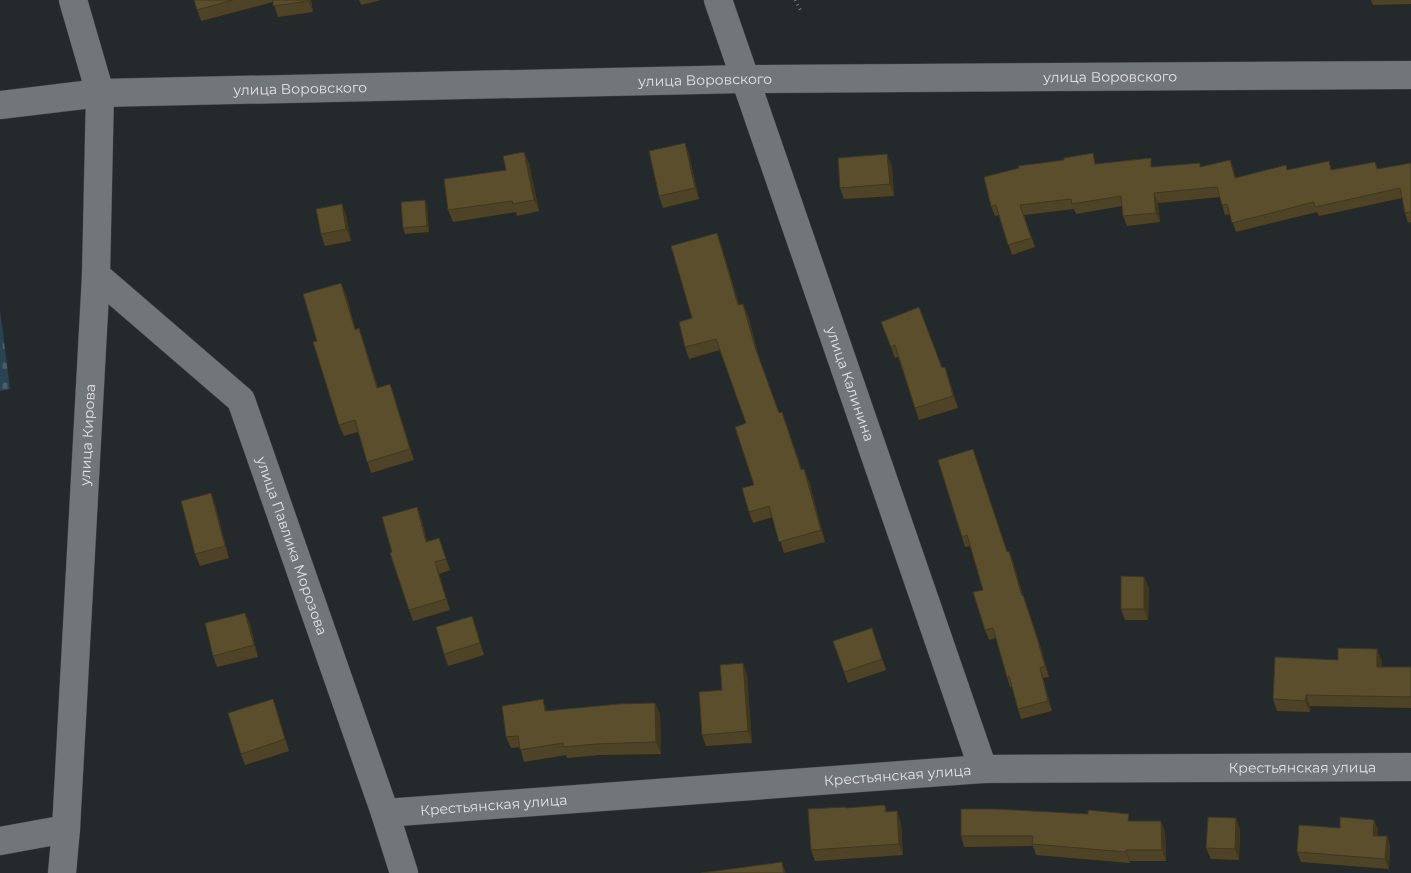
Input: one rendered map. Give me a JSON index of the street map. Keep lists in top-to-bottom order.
{
  "streets": {
    "street": [
      "улица Воровского",
      "улица Калинина",
      "улица Кирова",
      "улица Павлика Морозова",
      "Крестьянская улица"
    ]
  },
  "crossings": [
    ["улица Воровского", "улица Калинина"],
    ["улица Воровского", "улица Кирова"],
    ["улица Калинина", "Крестьянская улица"],
    ["улица Кирова", "улица Павлика Морозова"],
    ["улица Павлика Морозова", "Крестьянская улица"]
  ]
}
